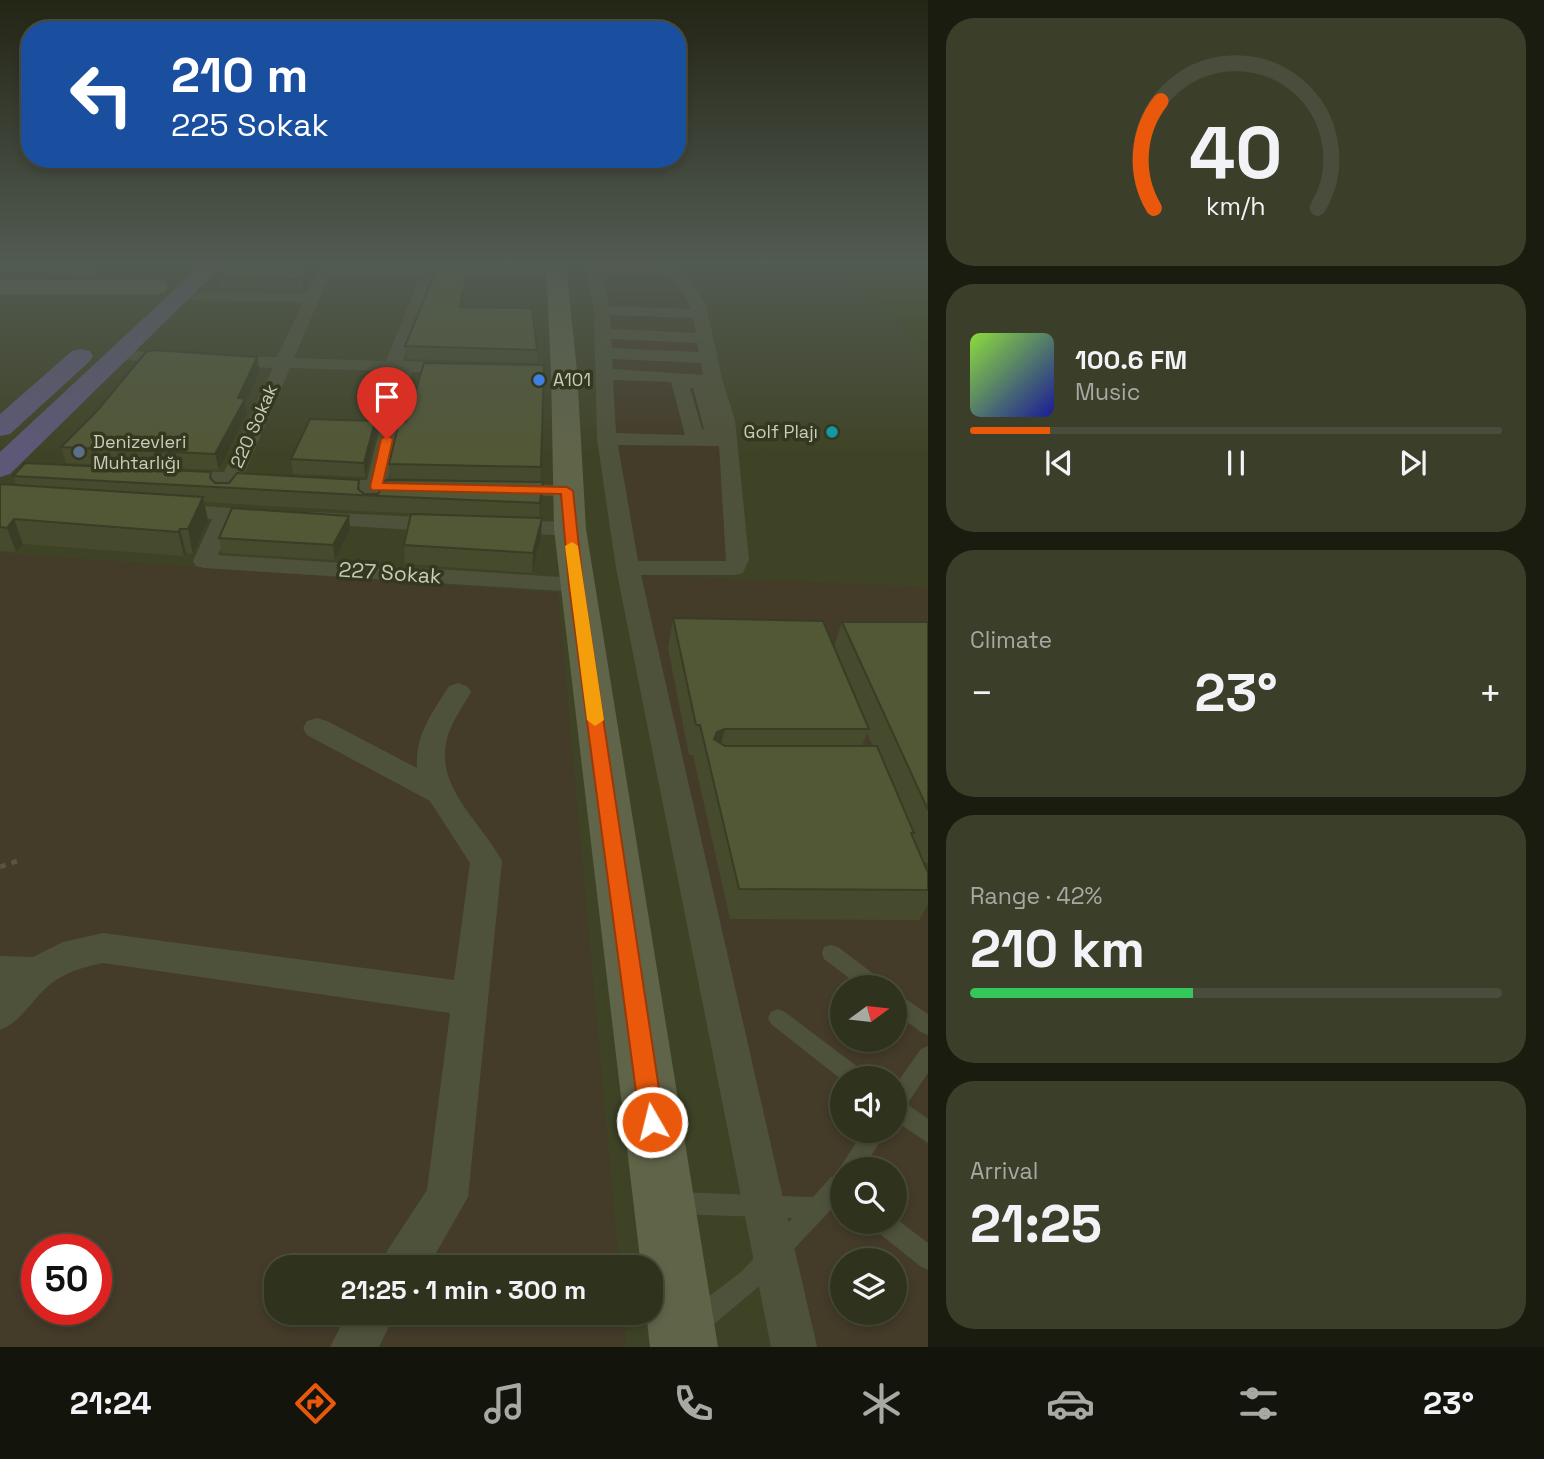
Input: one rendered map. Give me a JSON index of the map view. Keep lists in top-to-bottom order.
{
  "streets": {
    "street": ["220 Sokak", "227 Sokak"]
  },
  "crossings": [
    ["220 Sokak", "227 Sokak"]
  ],
  "places": ["A101", "Golf Plajı", "Denizevleri Muhtarlığı"],
  "north": "right",
  "page": {
    "turn": ["210 m", "225 Sokak"],
    "song": ["100.6 FM", "Music"],
    "tile": [
      "Climate",
      ["Range · 42%", "210 km"],
      ["Arrival", "21:25"]
    ],
    "heat": ["−", "23°", "+"],
    "limit": "50",
    "trip": "21:25 · 1 min · 300 m",
    "tabs": ["21:24", "23°"],
    "gauge": ["40", "km/h"]
  }
}
